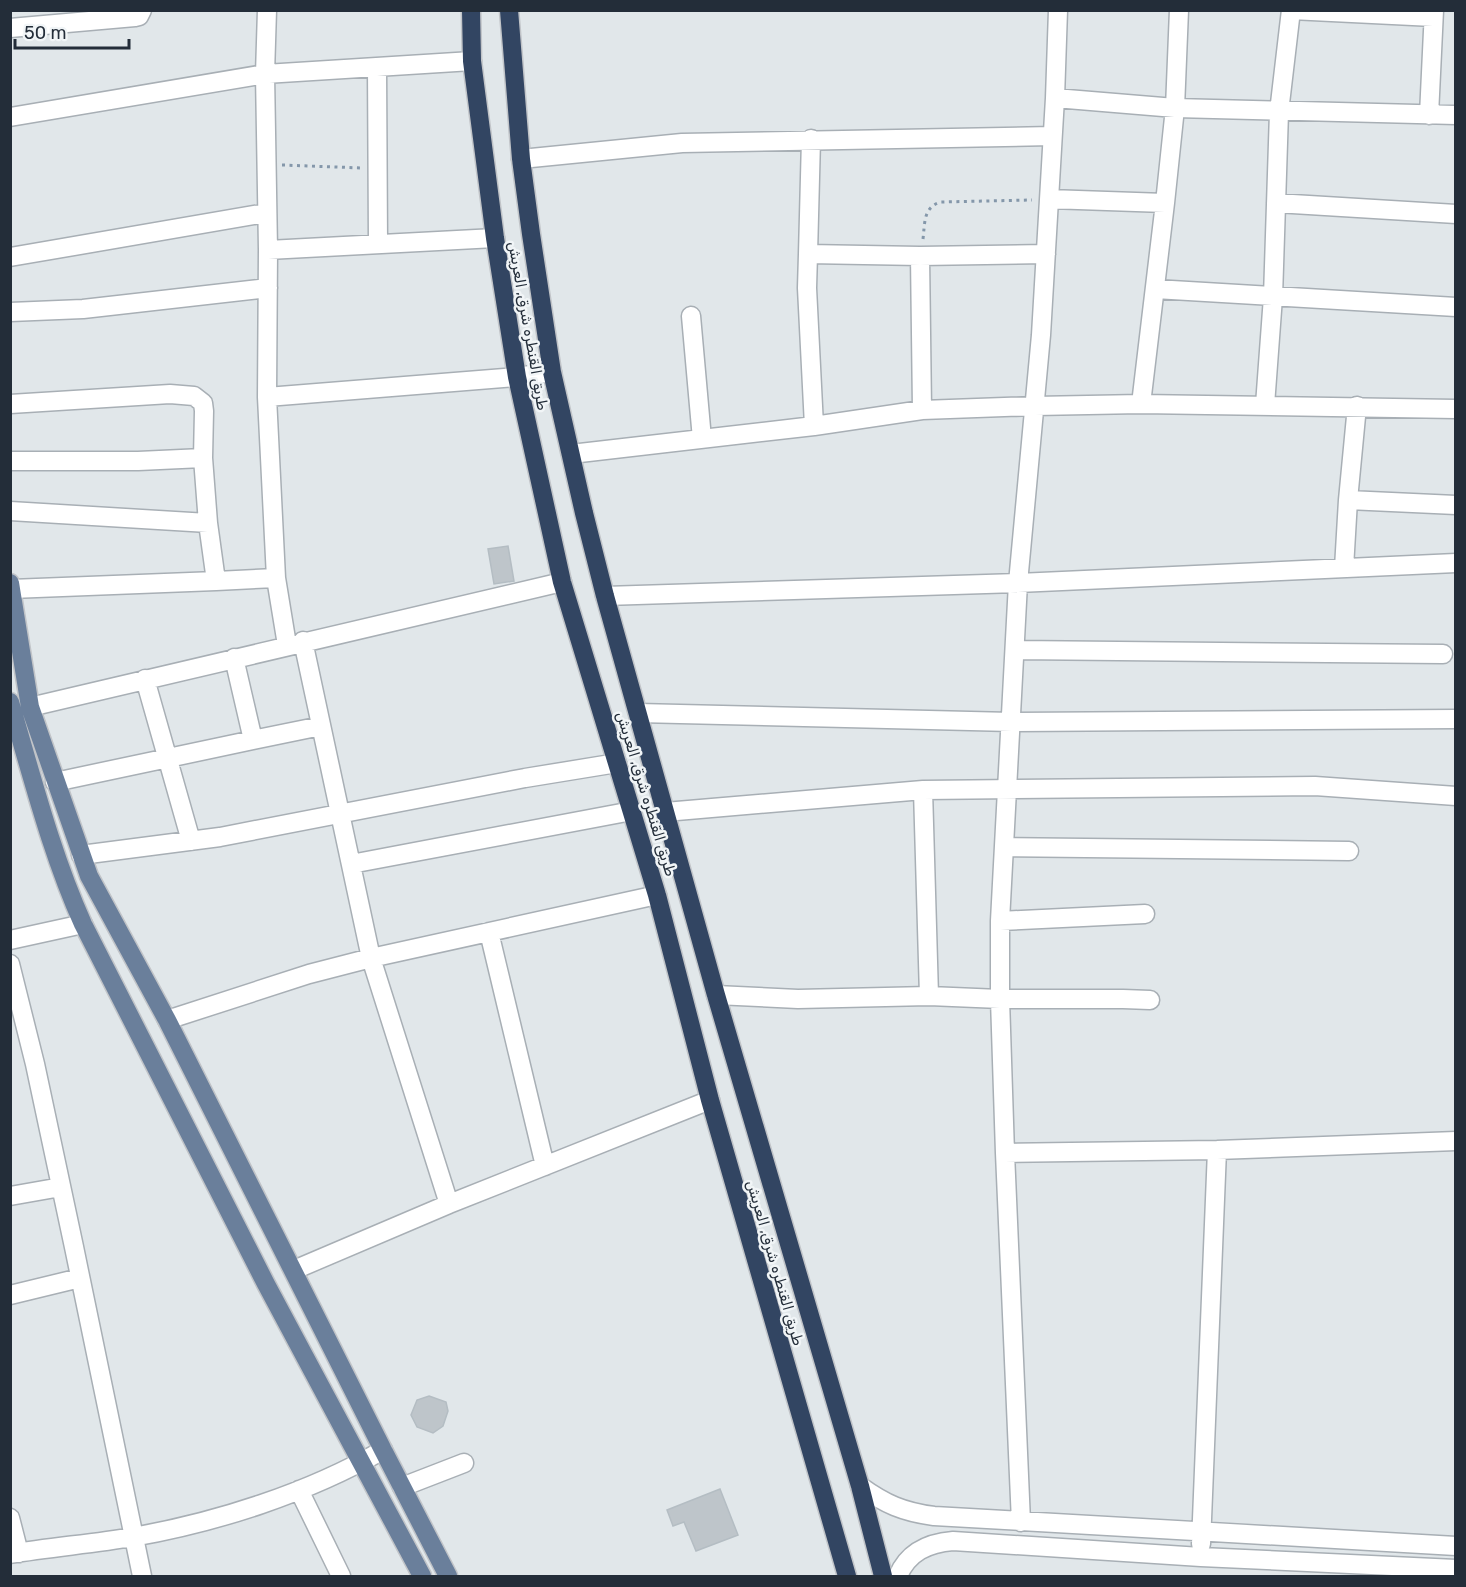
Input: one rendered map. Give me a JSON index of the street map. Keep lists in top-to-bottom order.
{
  "streets": {
    "highway": ["طريق القنطره شرق, العريش"]
  },
  "scale_bar": "50 m"
}
